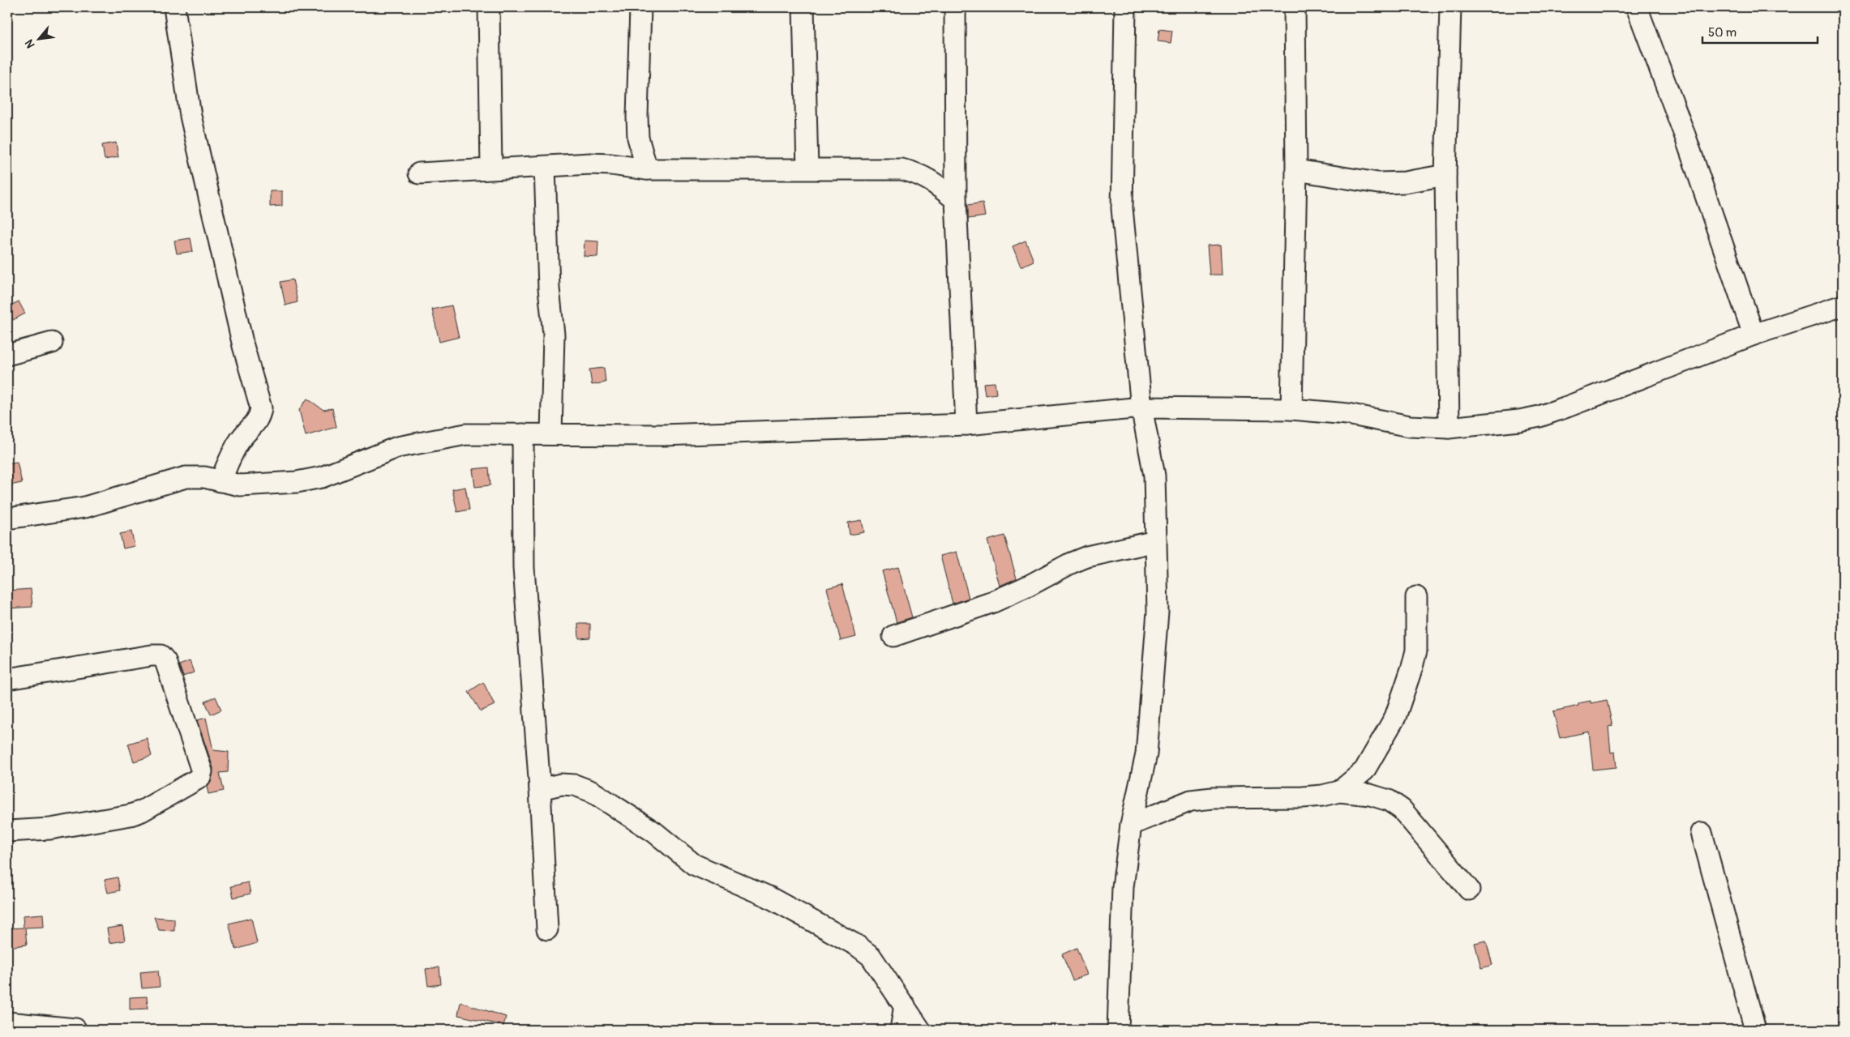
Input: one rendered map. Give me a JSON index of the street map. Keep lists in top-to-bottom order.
{
  "scale_bar": "50 m",
  "north": "bottom left"
}
